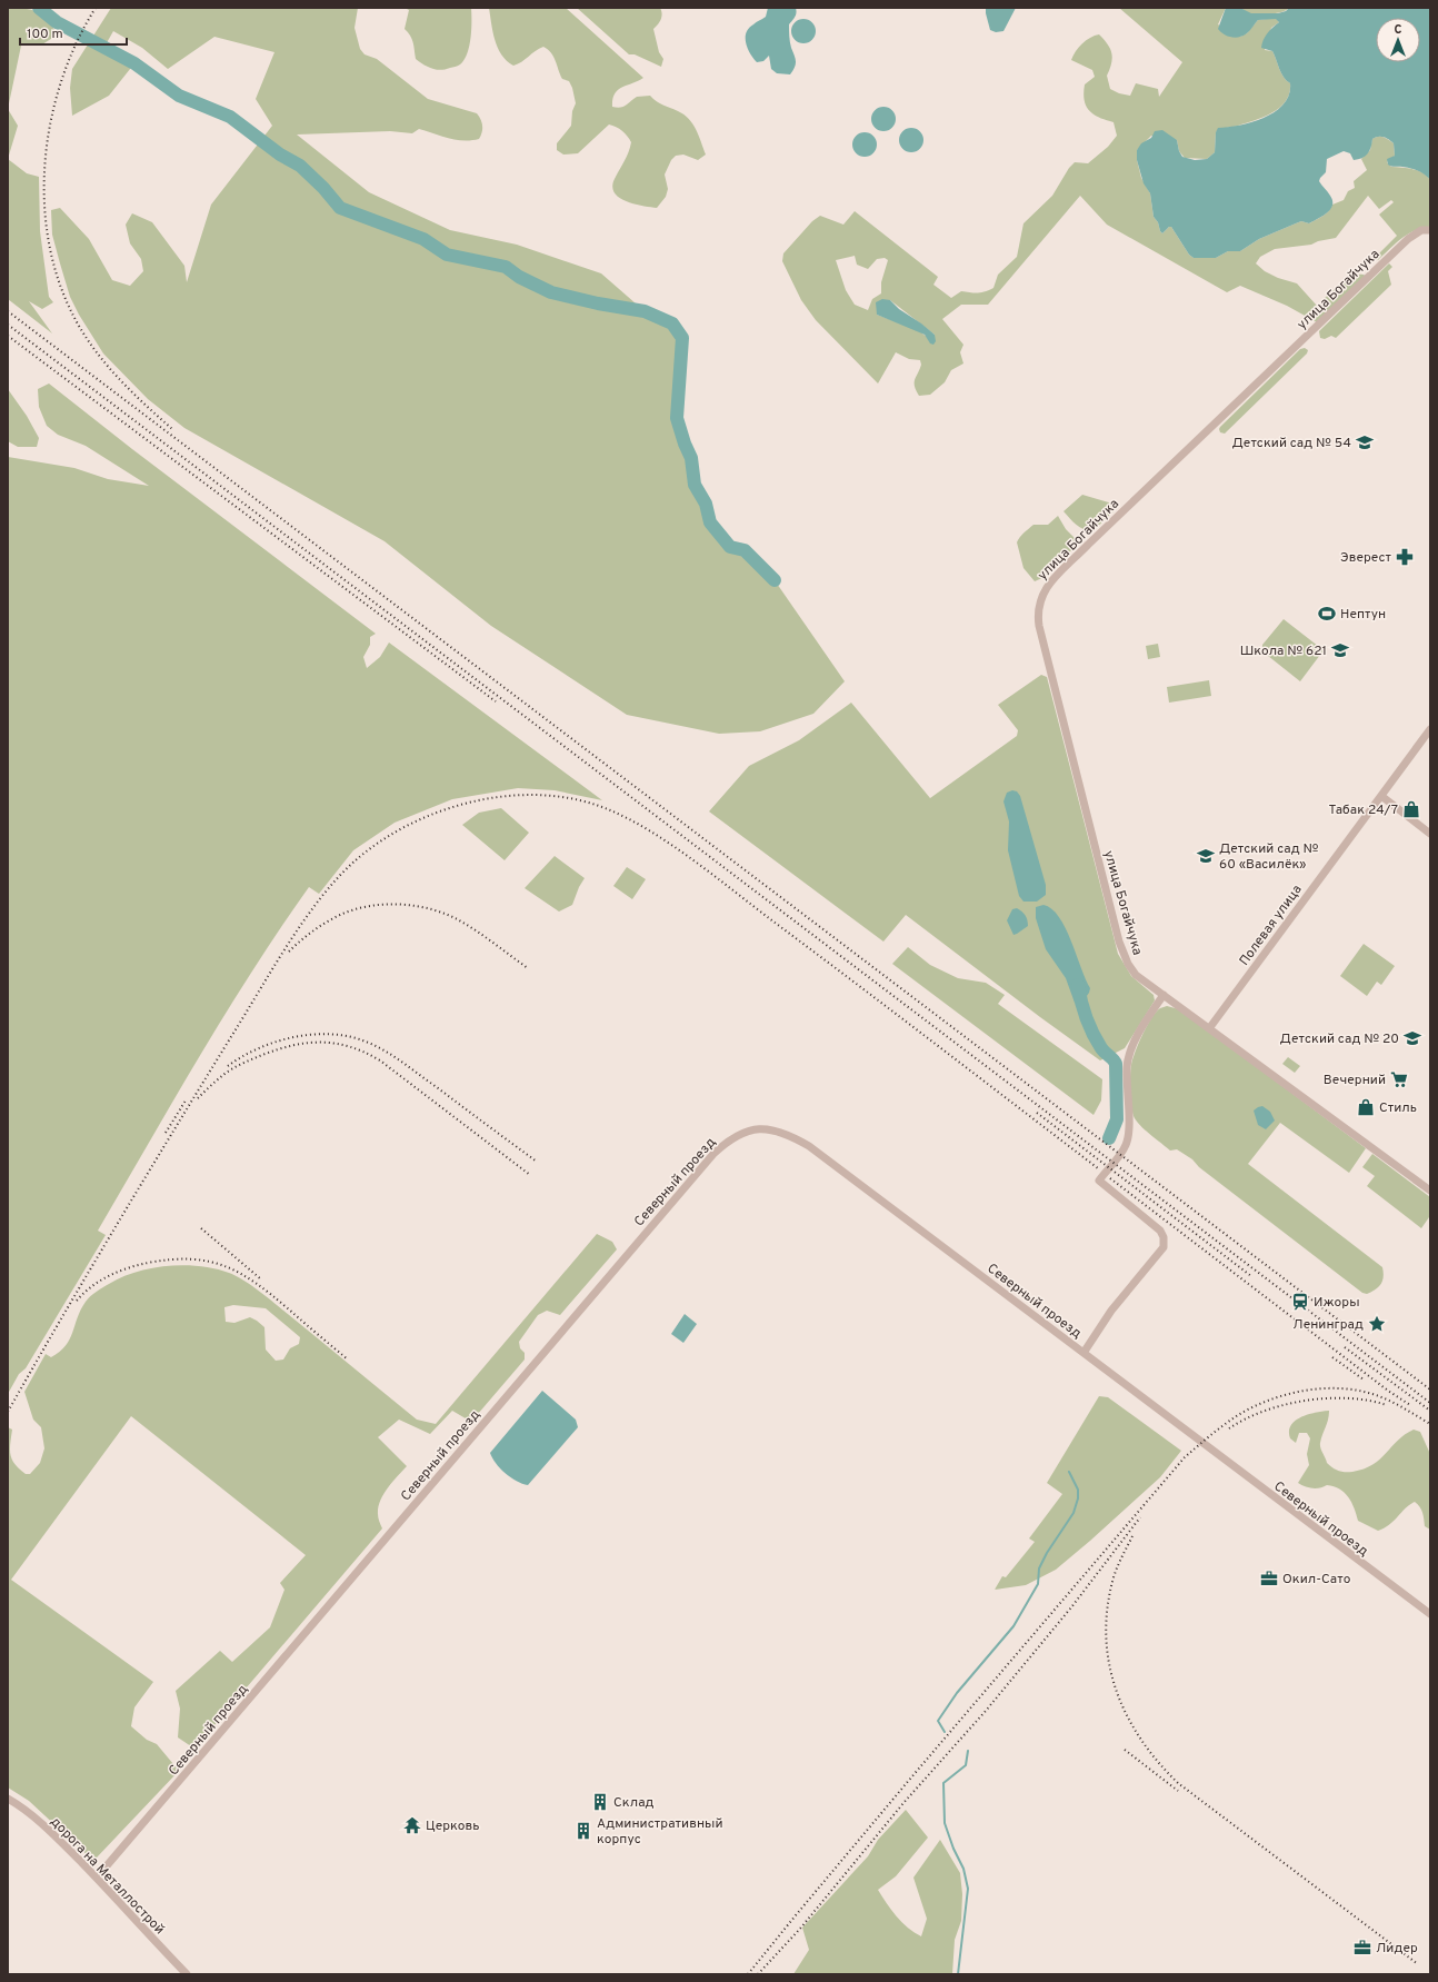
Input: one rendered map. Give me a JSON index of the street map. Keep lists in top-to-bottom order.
{
  "streets": {
    "street": [
      "улица Богайчука",
      "Полевая улица",
      "Северный проезд",
      "дорога на Металлострой"
    ]
  },
  "crossings": [
    ["улица Богайчука", "Полевая улица"],
    ["Северный проезд", "дорога на Металлострой"]
  ],
  "places": {
    "school or university": [
      "Детский сад № 54",
      "Школа № 621",
      "Детский сад № 60 «Василёк»",
      "Детский сад № 20"
    ],
    "pharmacy": ["Эверест"],
    "sports": ["Нептун"],
    "shop": ["Табак 24/7", "Стиль"],
    "supermarket": ["Вечерний"],
    "station": ["Ижоры"],
    "place": ["Ленинград"],
    "office": ["Окил-Сато", "Лидер"],
    "building": ["Склад", "Административный корпус"],
    "temple": ["Церковь"]
  },
  "scale_bar": "100 m",
  "north": "top"
}
